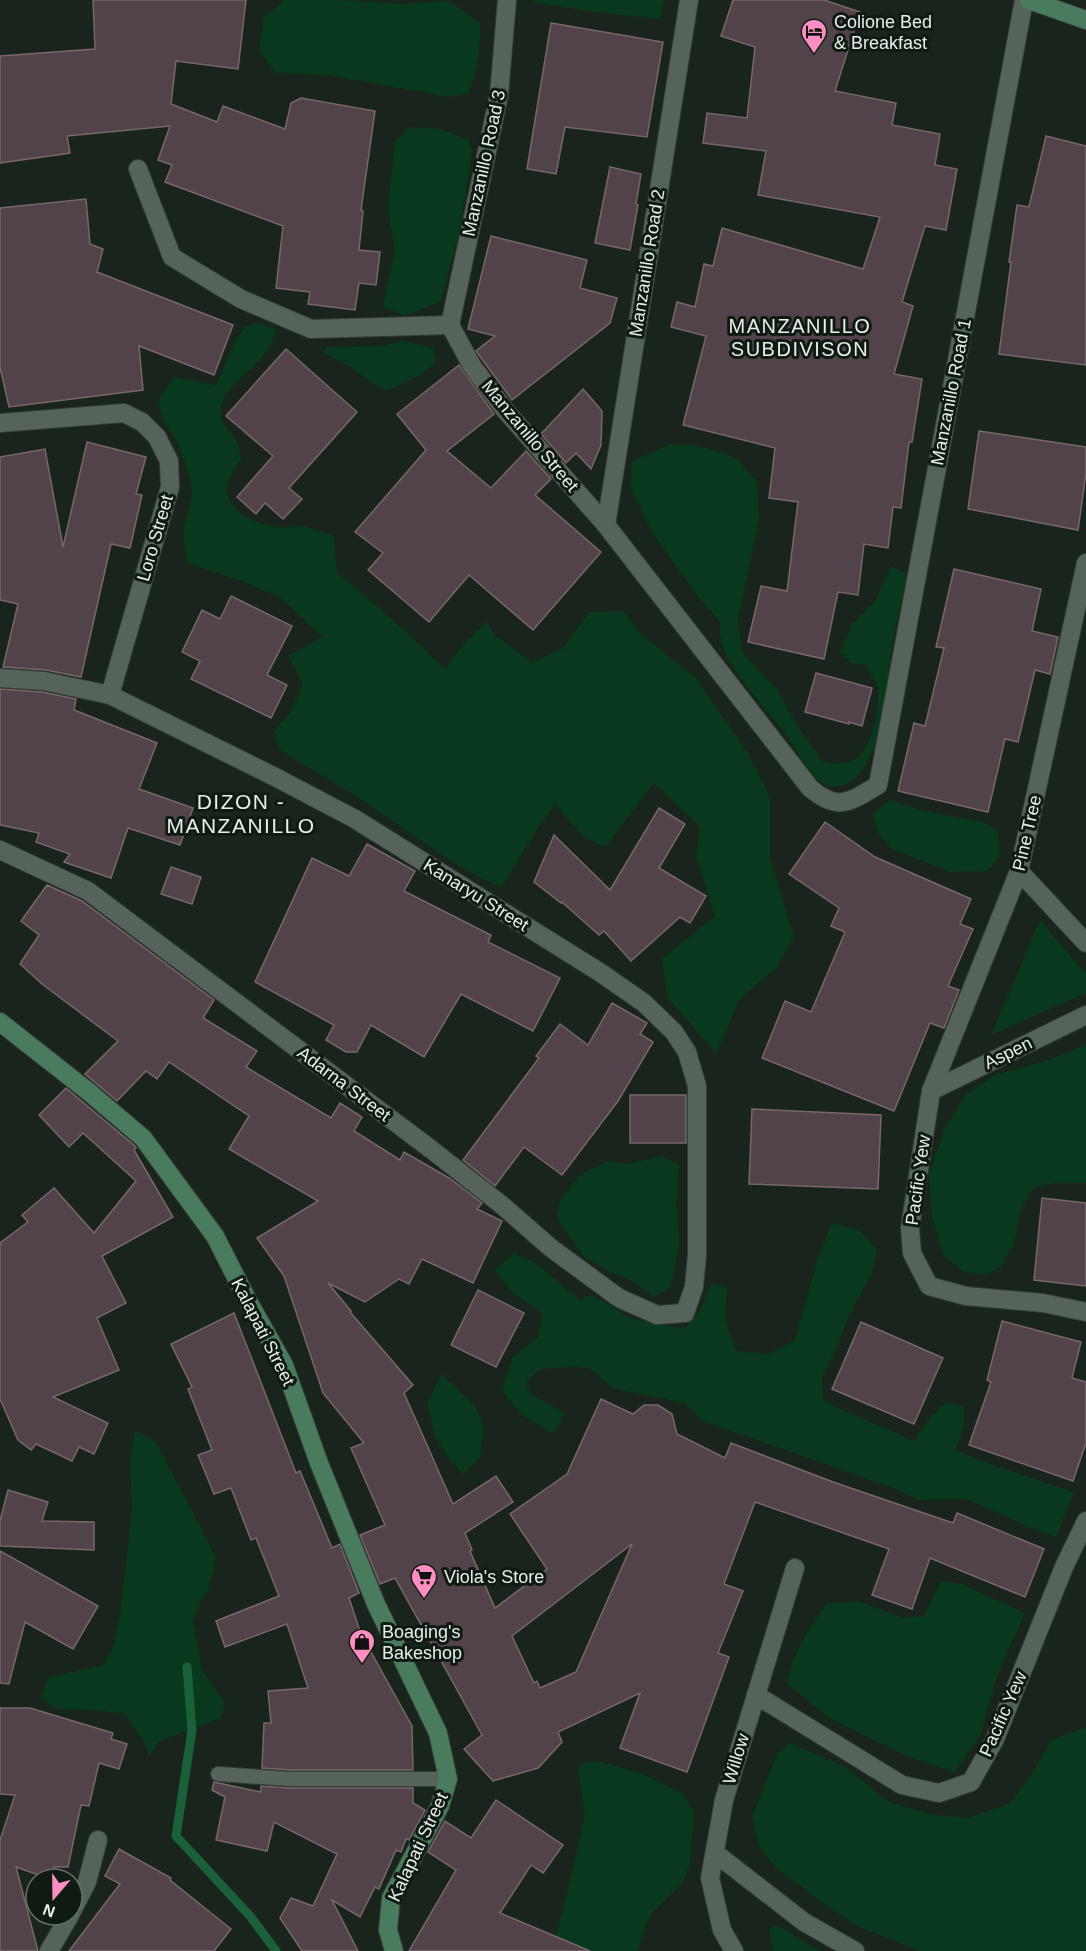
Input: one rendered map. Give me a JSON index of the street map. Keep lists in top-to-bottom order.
{
  "streets": {
    "street": [
      "Manzanillo Road 3",
      "Manzanillo Road 2",
      "Manzanillo Road 1",
      "Manzanillo Street",
      "Loro Street",
      "Pine Tree",
      "Kanaryu Street",
      "Aspen",
      "Adarna Street",
      "Pacific Yew",
      "Kalapati Street",
      "Willow"
    ]
  },
  "crossings": [
    ["Manzanillo Road 3", "Manzanillo Street"],
    ["Manzanillo Road 2", "Manzanillo Street"],
    ["Manzanillo Road 1", "Manzanillo Street"],
    ["Loro Street", "Kanaryu Street"],
    ["Pine Tree", "Aspen"],
    ["Pine Tree", "Pacific Yew"],
    ["Kanaryu Street", "Adarna Street"],
    ["Aspen", "Pacific Yew"],
    ["Pacific Yew", "Willow"]
  ],
  "districts": ["MANZANILLO SUBDIVISON", "DIZON - MANZANILLO"],
  "places": {
    "hotel": ["Colione Bed & Breakfast"],
    "supermarket": ["Viola's Store"],
    "shop": ["Boaging's Bakeshop"]
  },
  "north": "bottom"
}
